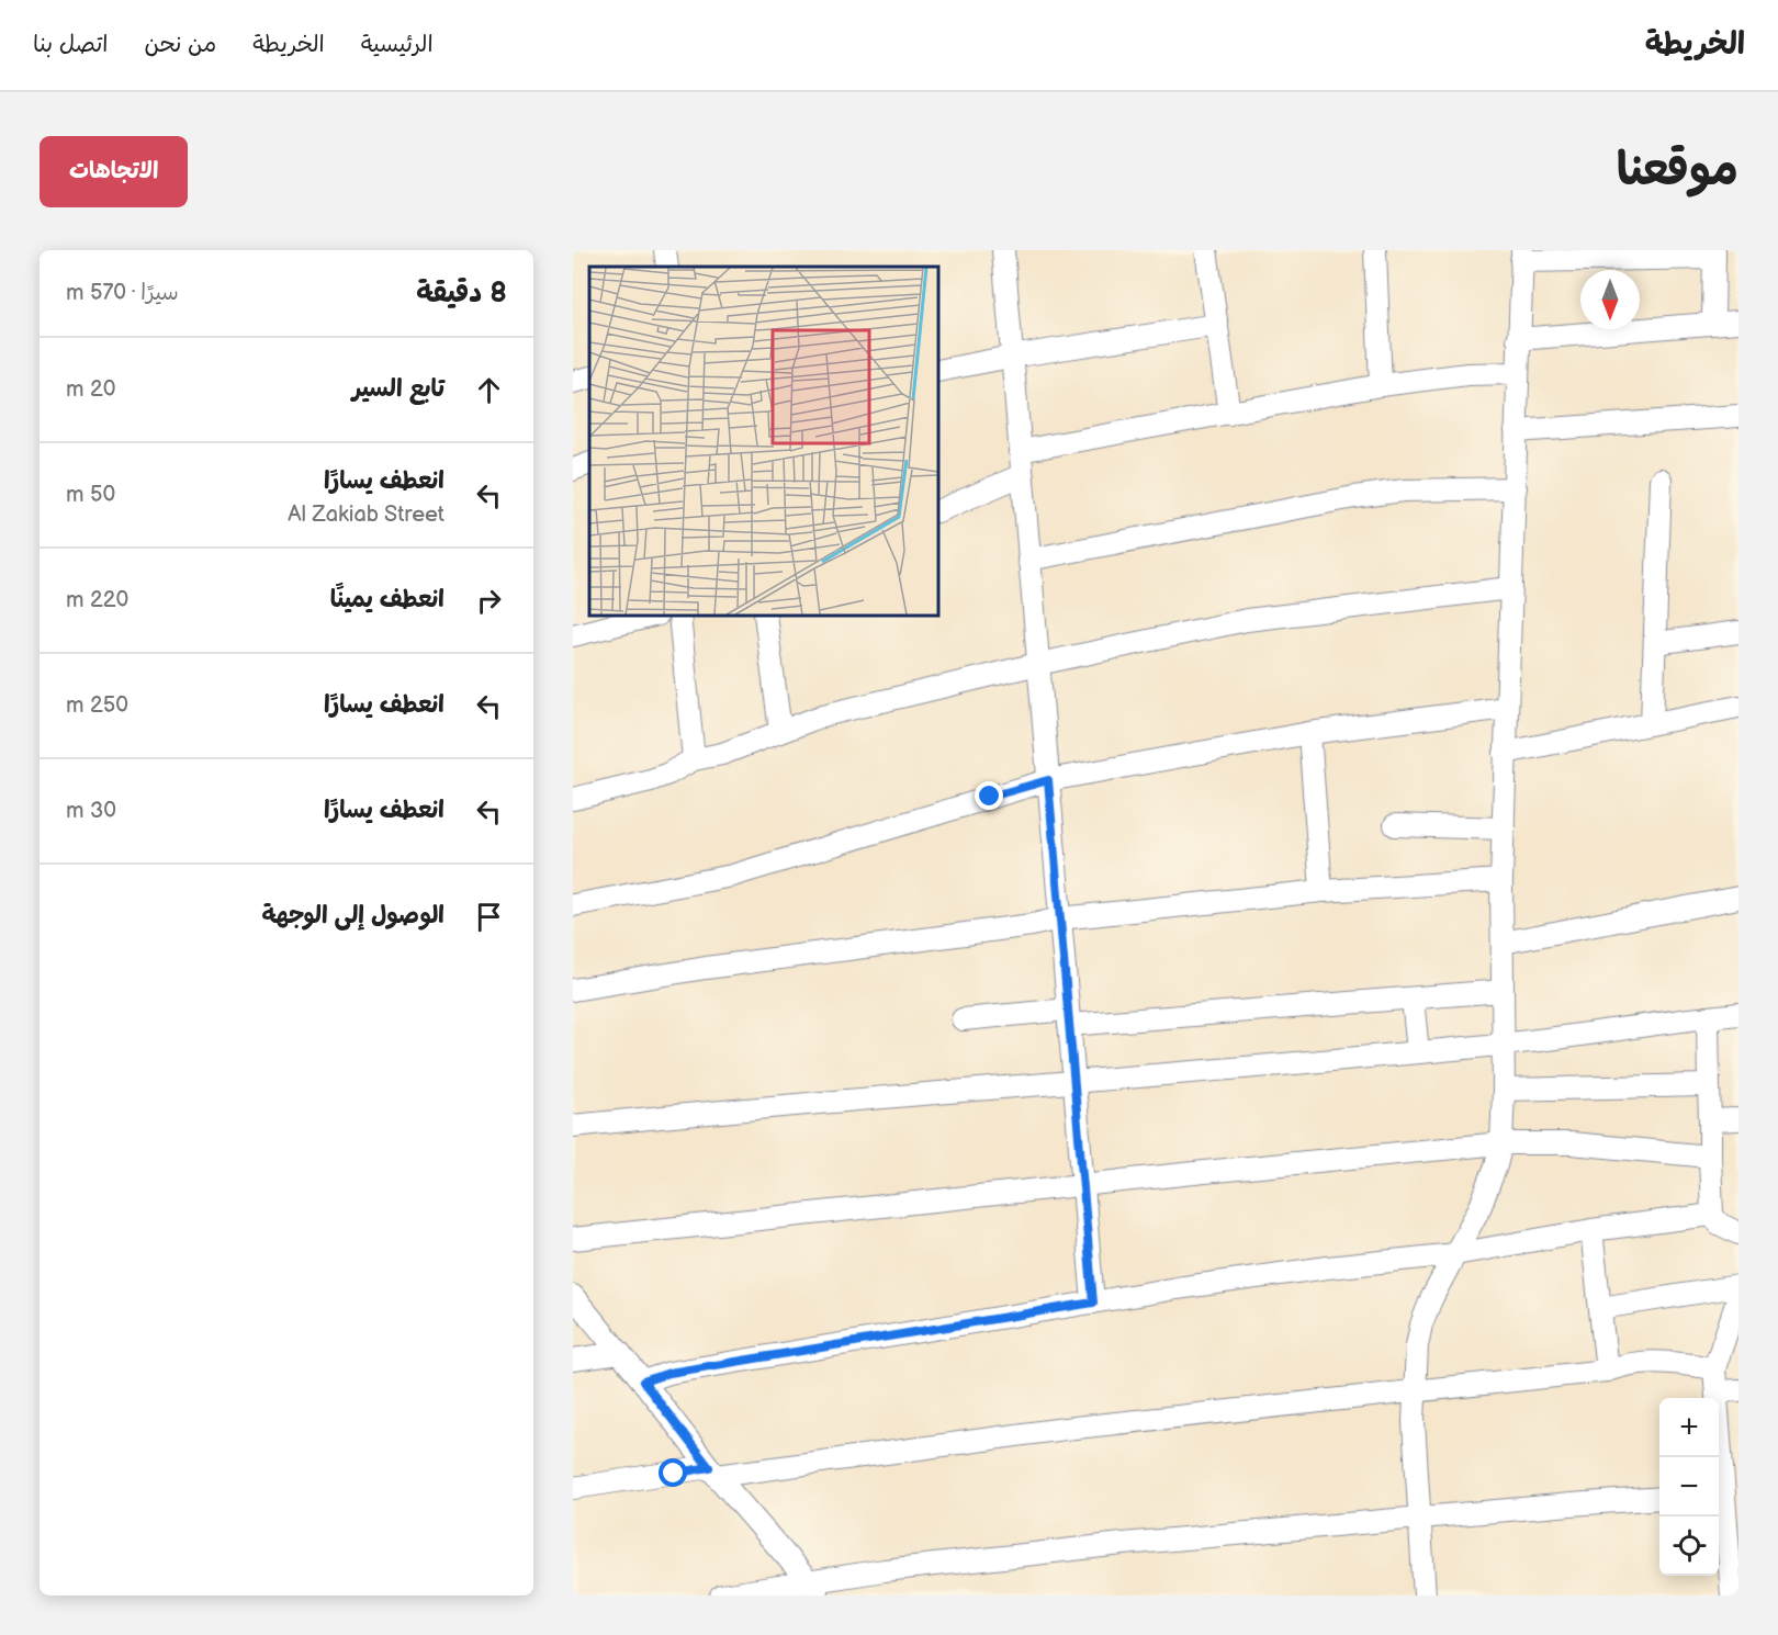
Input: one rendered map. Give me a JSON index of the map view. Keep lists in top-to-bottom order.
{
  "north": "bottom",
  "page": {
    "header": "الخريطة",
    "nav": [
      "الرئيسية",
      "الخريطة",
      "من نحن",
      "اتصل بنا"
    ],
    "title": "موقعنا",
    "buttons": "الاتجاهات",
    "heading": ["8 دقيقة", "سيرًا · 570 m"],
    "list": [
      ["تابع السير", "20 m"],
      ["انعطف يسارًا", "Al Zakiab Street", "50 m"],
      ["انعطف يمينًا", "220 m"],
      ["انعطف يسارًا", "250 m"],
      ["انعطف يسارًا", "30 m"],
      "الوصول إلى الوجهة"
    ],
    "map_buttons": ["+", "−"]
  }
}
